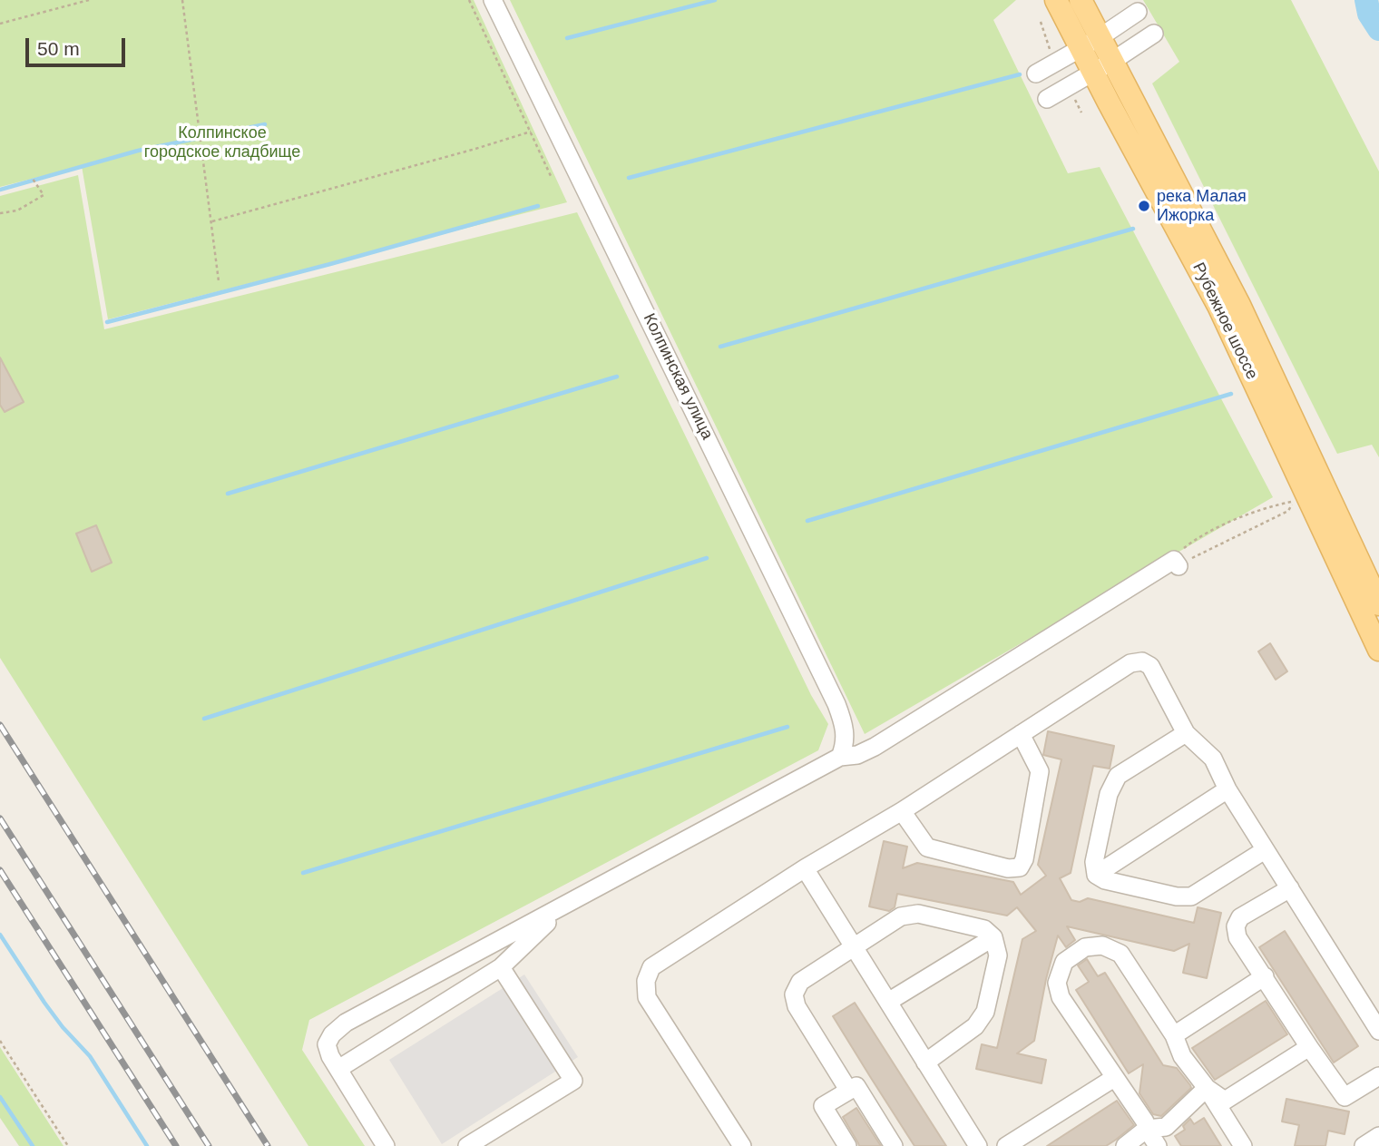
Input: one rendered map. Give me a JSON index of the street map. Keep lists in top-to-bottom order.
{
  "streets": {
    "main road": ["Рубежное шоссе"],
    "street": ["Колпинская улица"]
  },
  "parks": ["Колпинское городское кладбище"],
  "places": ["река Малая Ижорка"],
  "scale_bar": "50 m"
}
